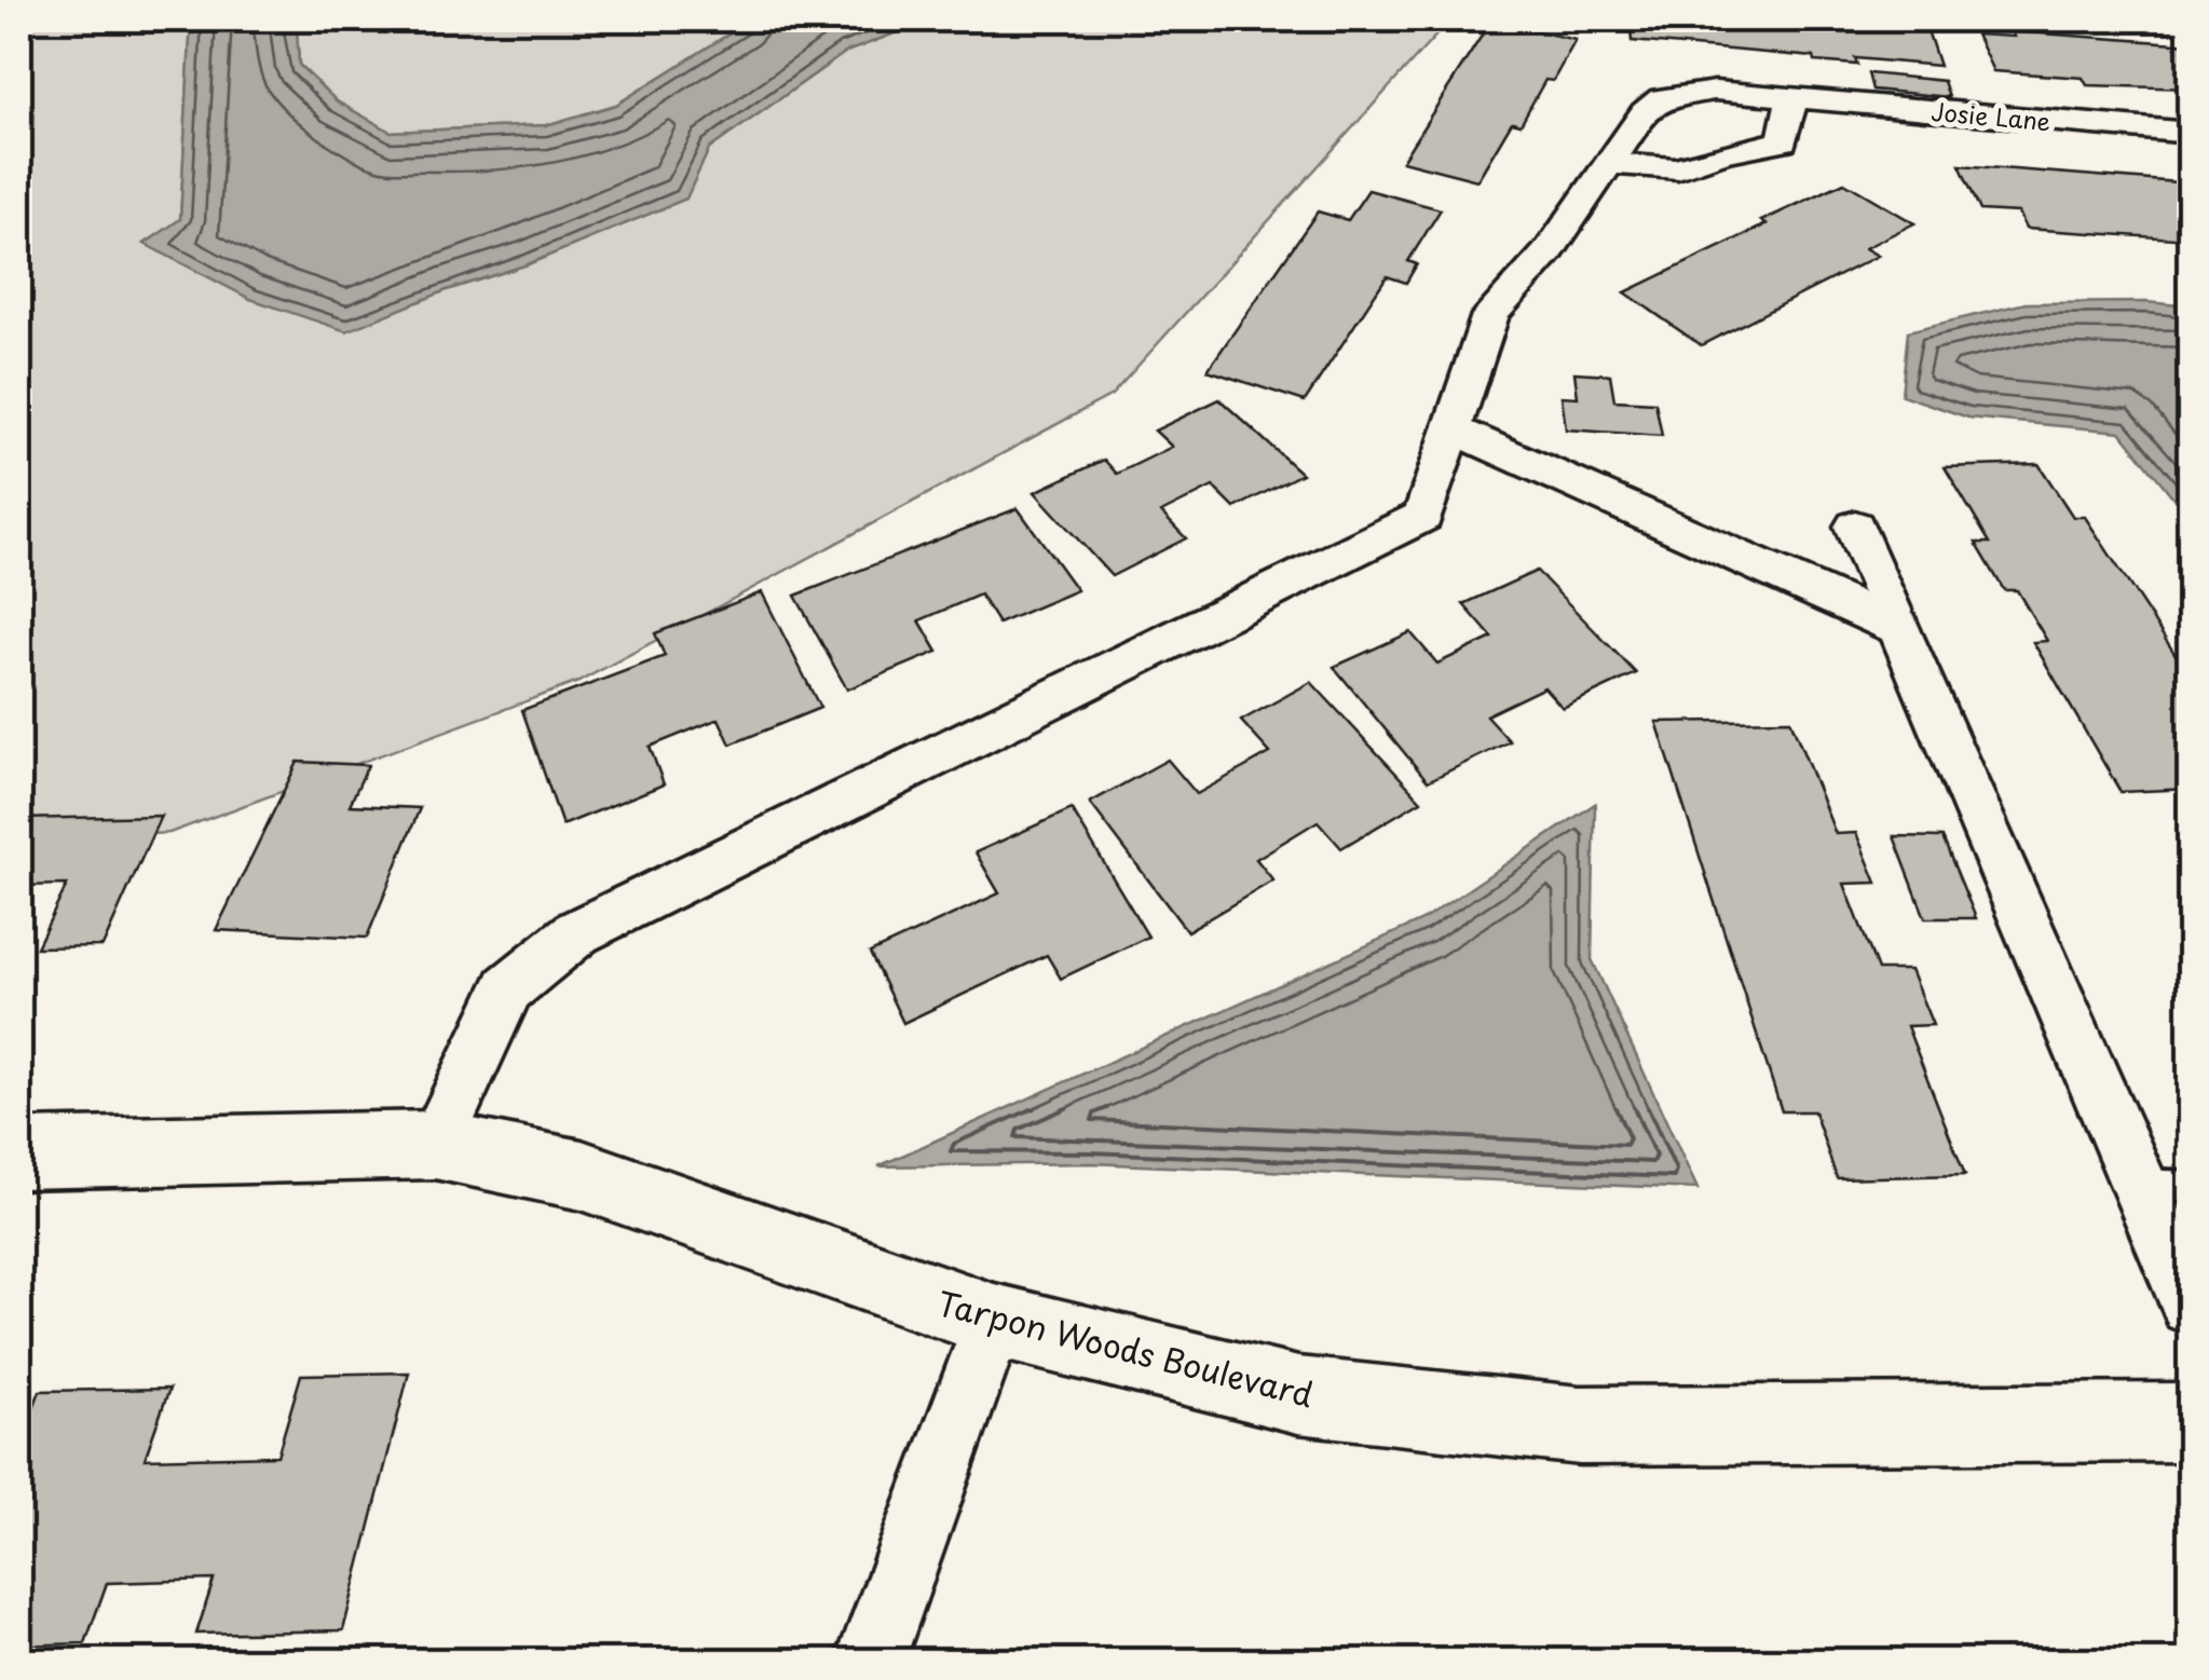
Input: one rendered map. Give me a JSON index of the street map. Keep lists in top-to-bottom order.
{
  "streets": {
    "street": ["Josie Lane", "Tarpon Woods Boulevard"]
  }
}
